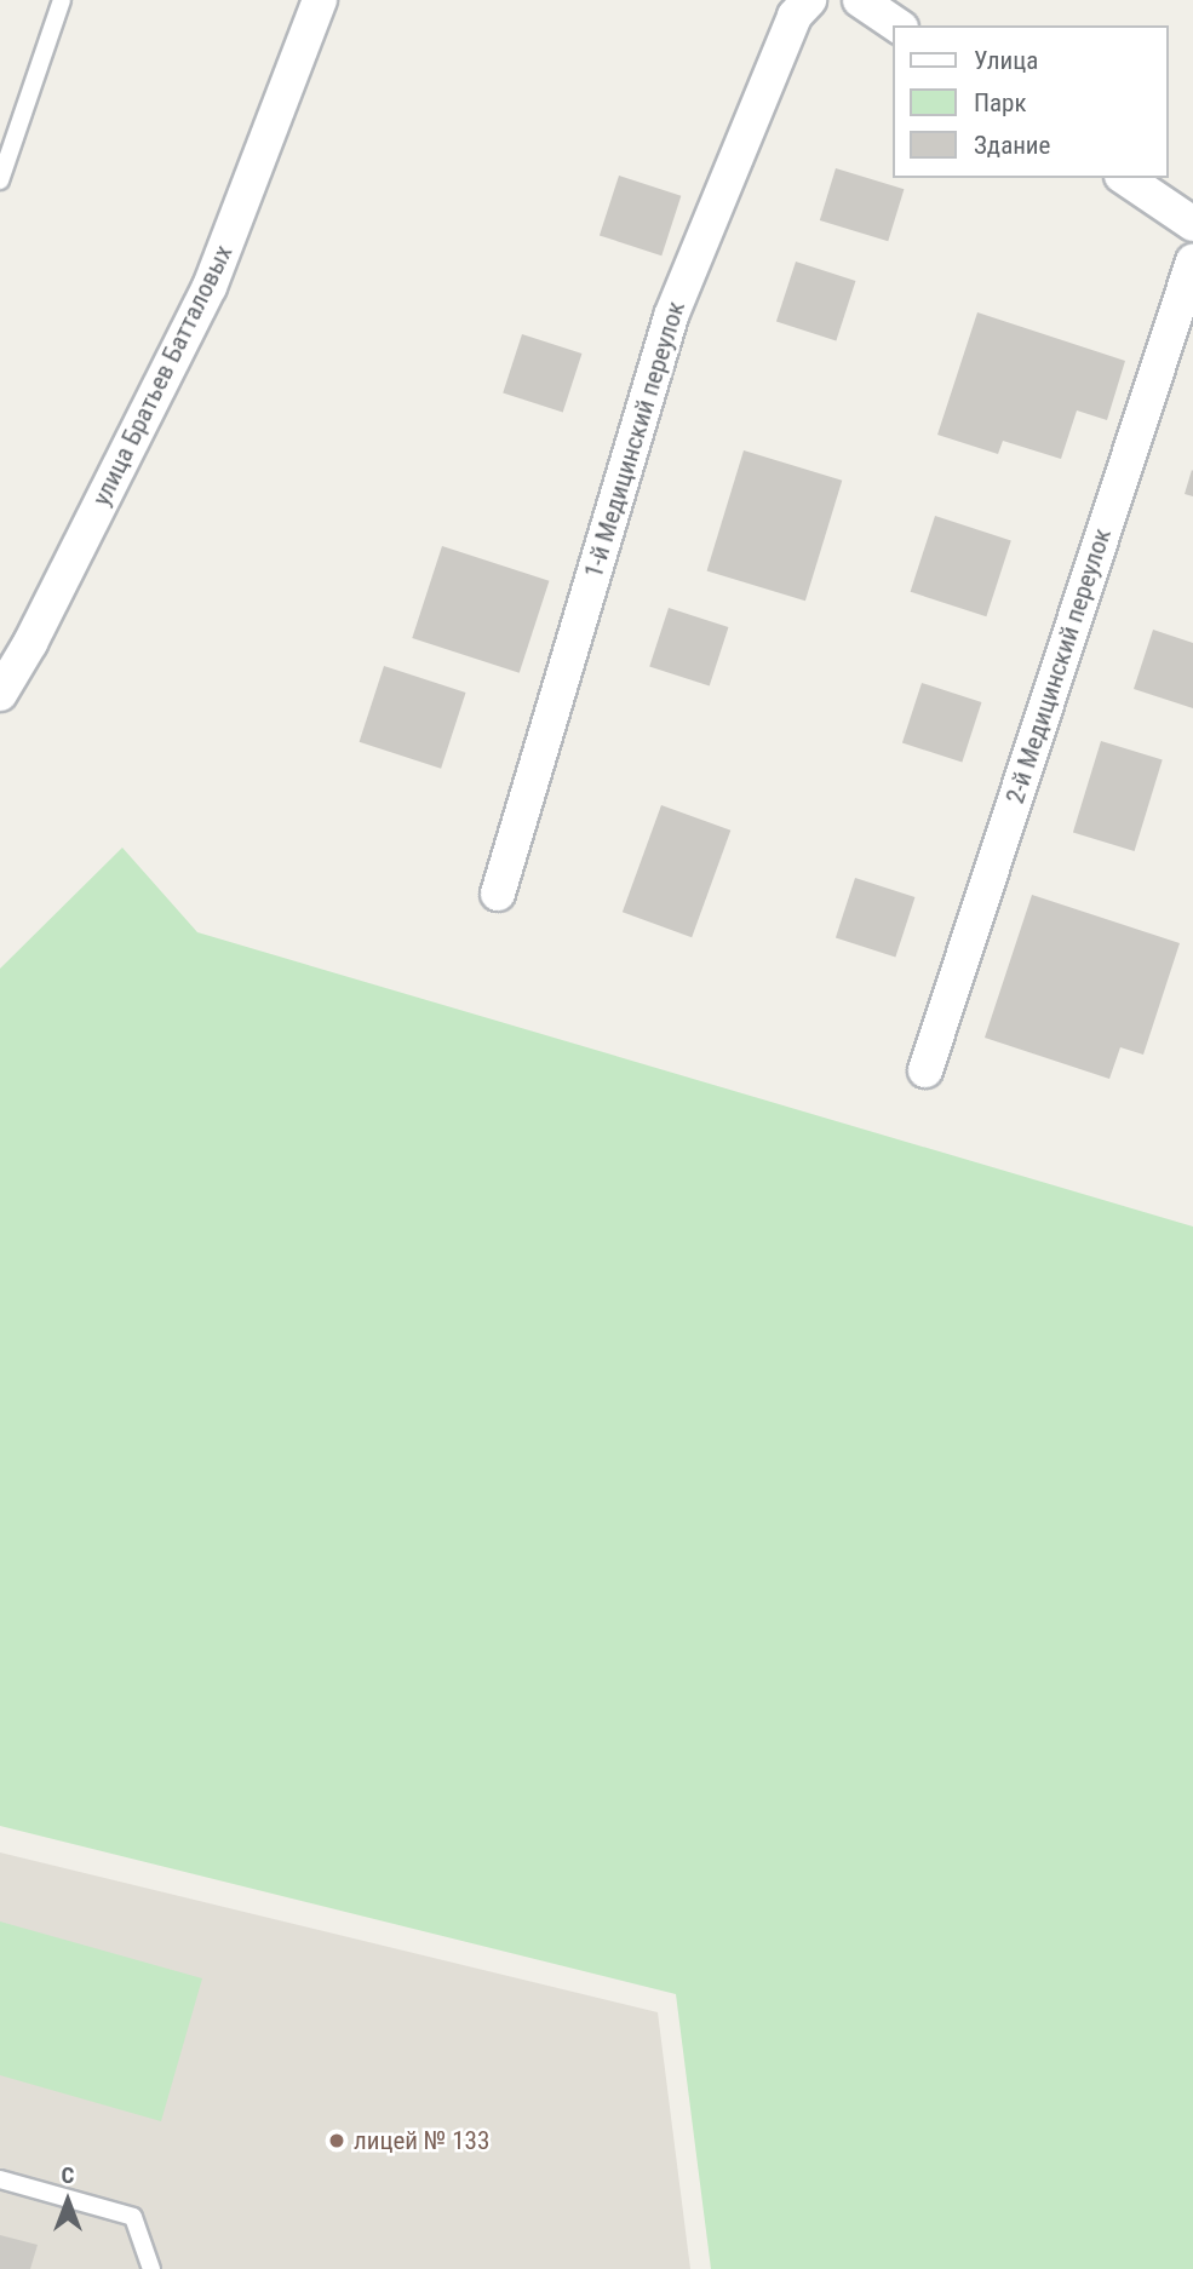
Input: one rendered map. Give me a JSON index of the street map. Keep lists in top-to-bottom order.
{
  "streets": {
    "street": ["улица Братьев Батталовых", "1-й Медицинский переулок", "2-й Медицинский переулок"]
  },
  "places": ["лицей № 133"],
  "legend": ["Улица", "Парк", "Здание"],
  "north": "top"
}
